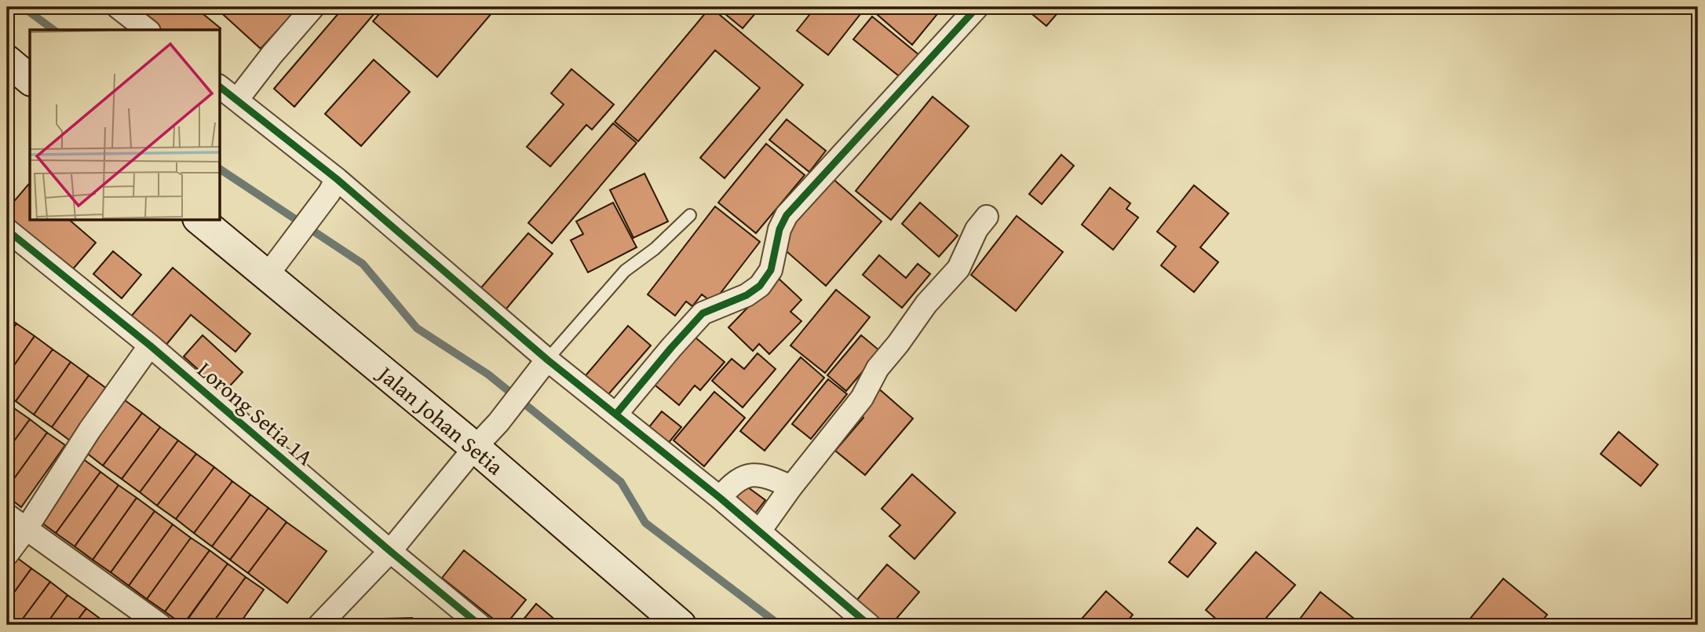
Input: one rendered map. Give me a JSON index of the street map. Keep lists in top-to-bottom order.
{
  "streets": {
    "main road": ["Jalan Johan Setia"],
    "street": ["Lorong Setia 1A"]
  }
}
